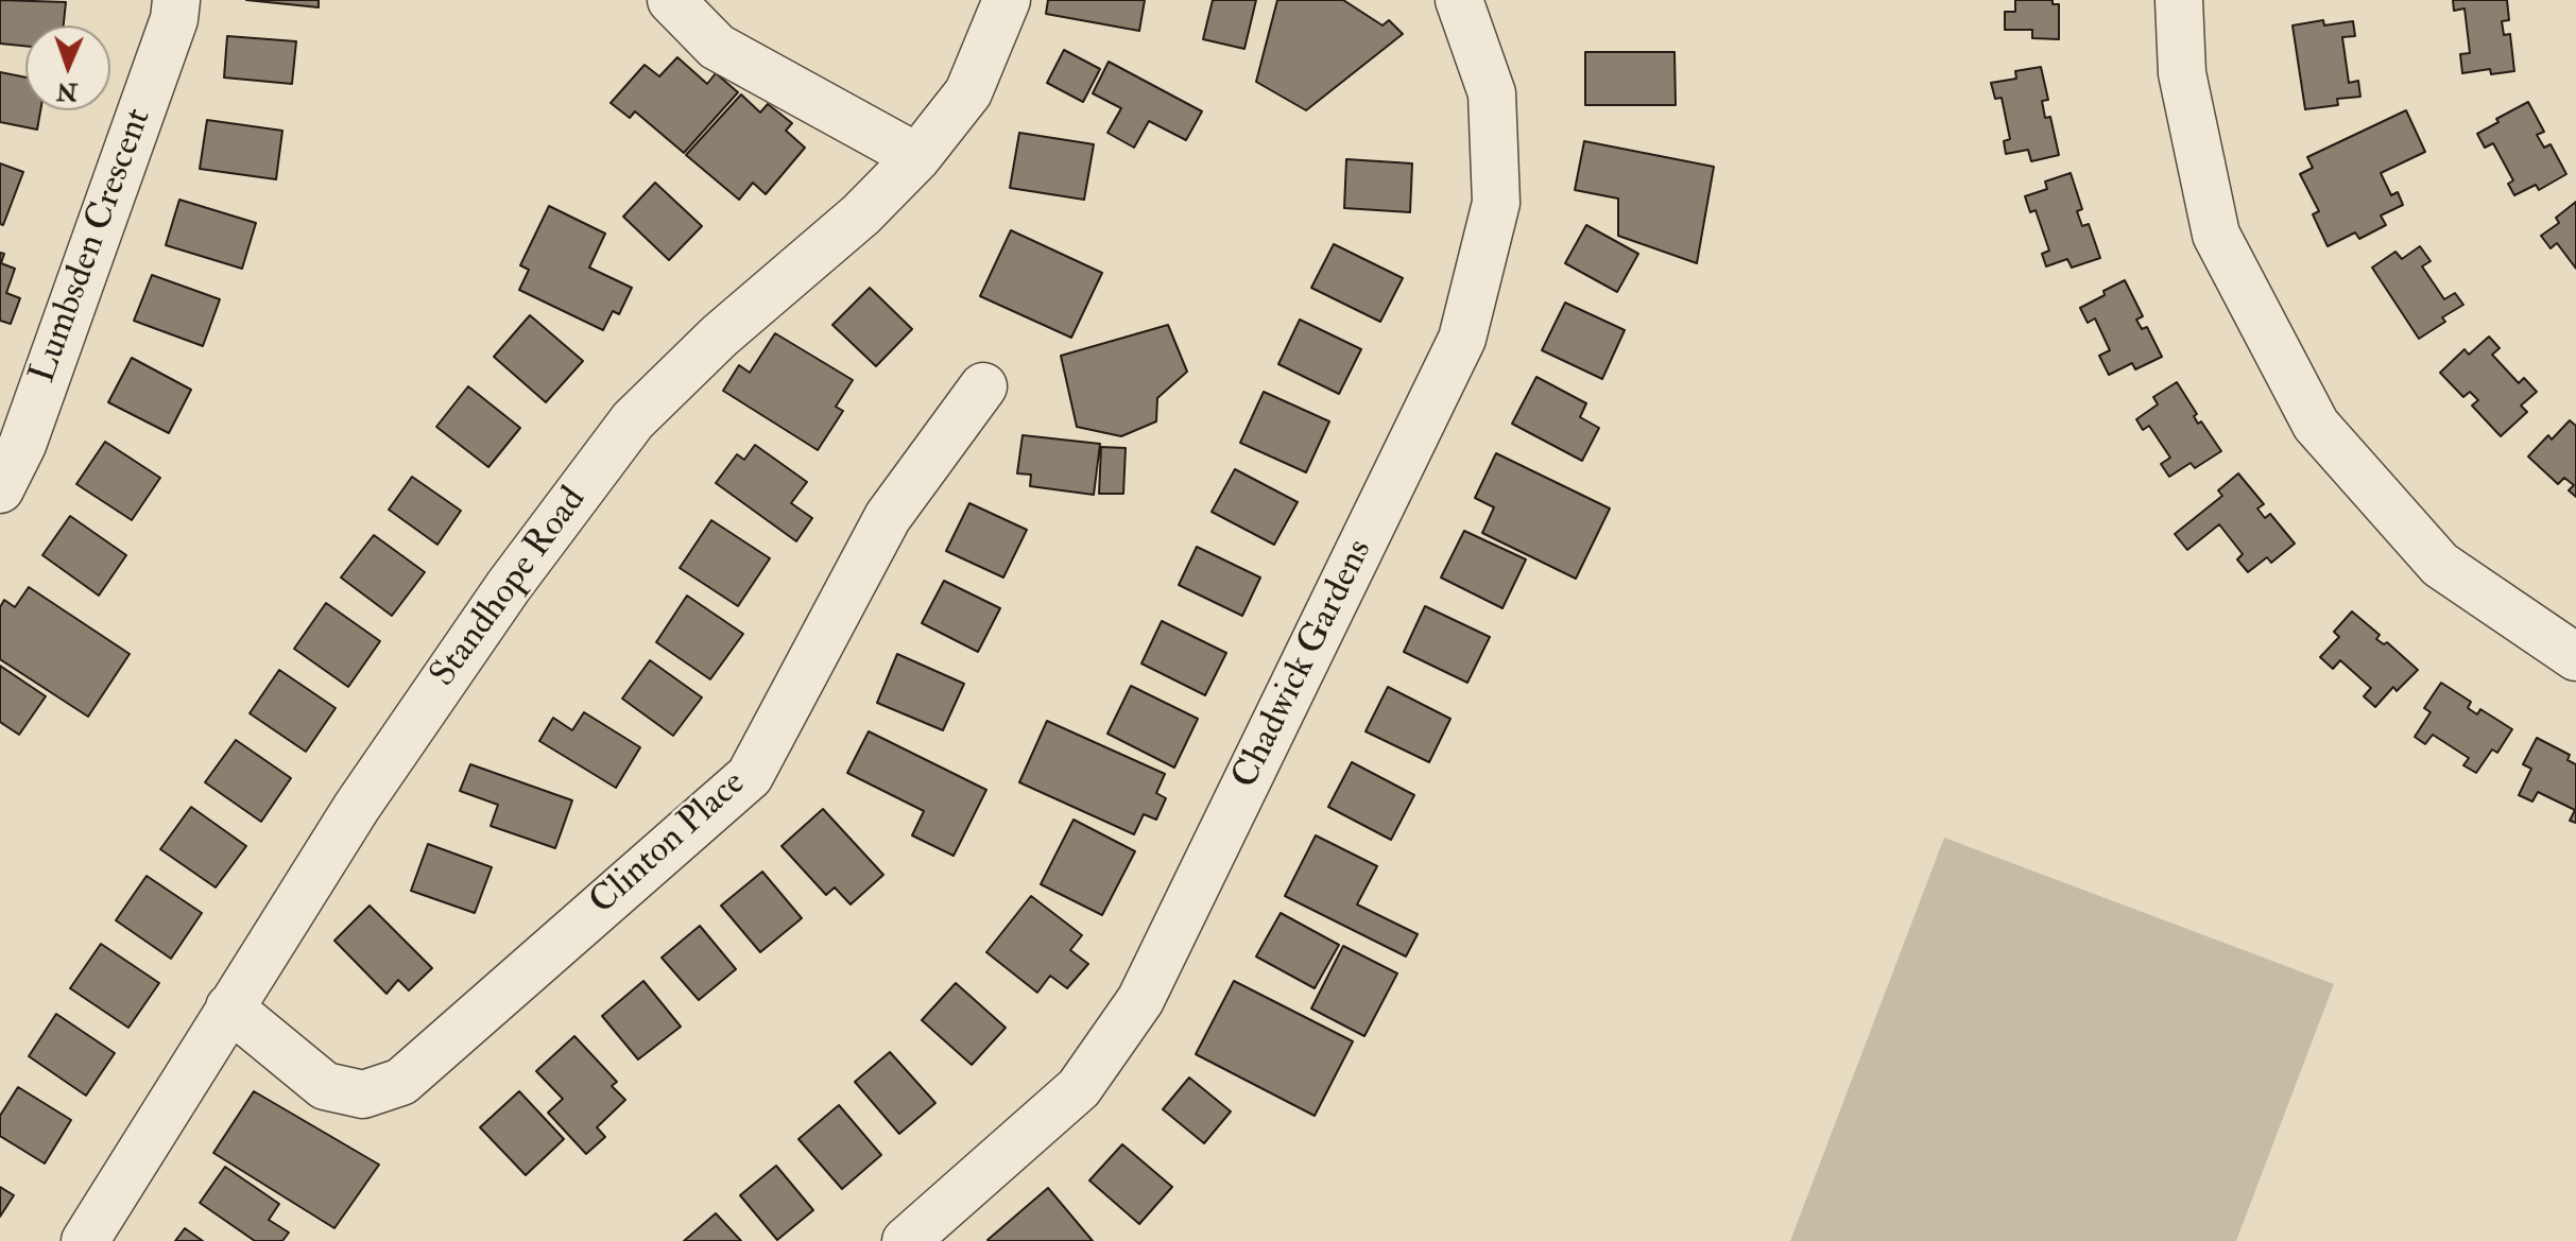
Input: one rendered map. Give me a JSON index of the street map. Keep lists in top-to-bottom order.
{
  "streets": {
    "street": [
      "Lumbsden Crescent",
      "Standhope Road",
      "Chadwick Gardens",
      "Clinton Place"
    ]
  },
  "crossings": [
    ["Standhope Road", "Clinton Place"]
  ],
  "north": "bottom"
}
